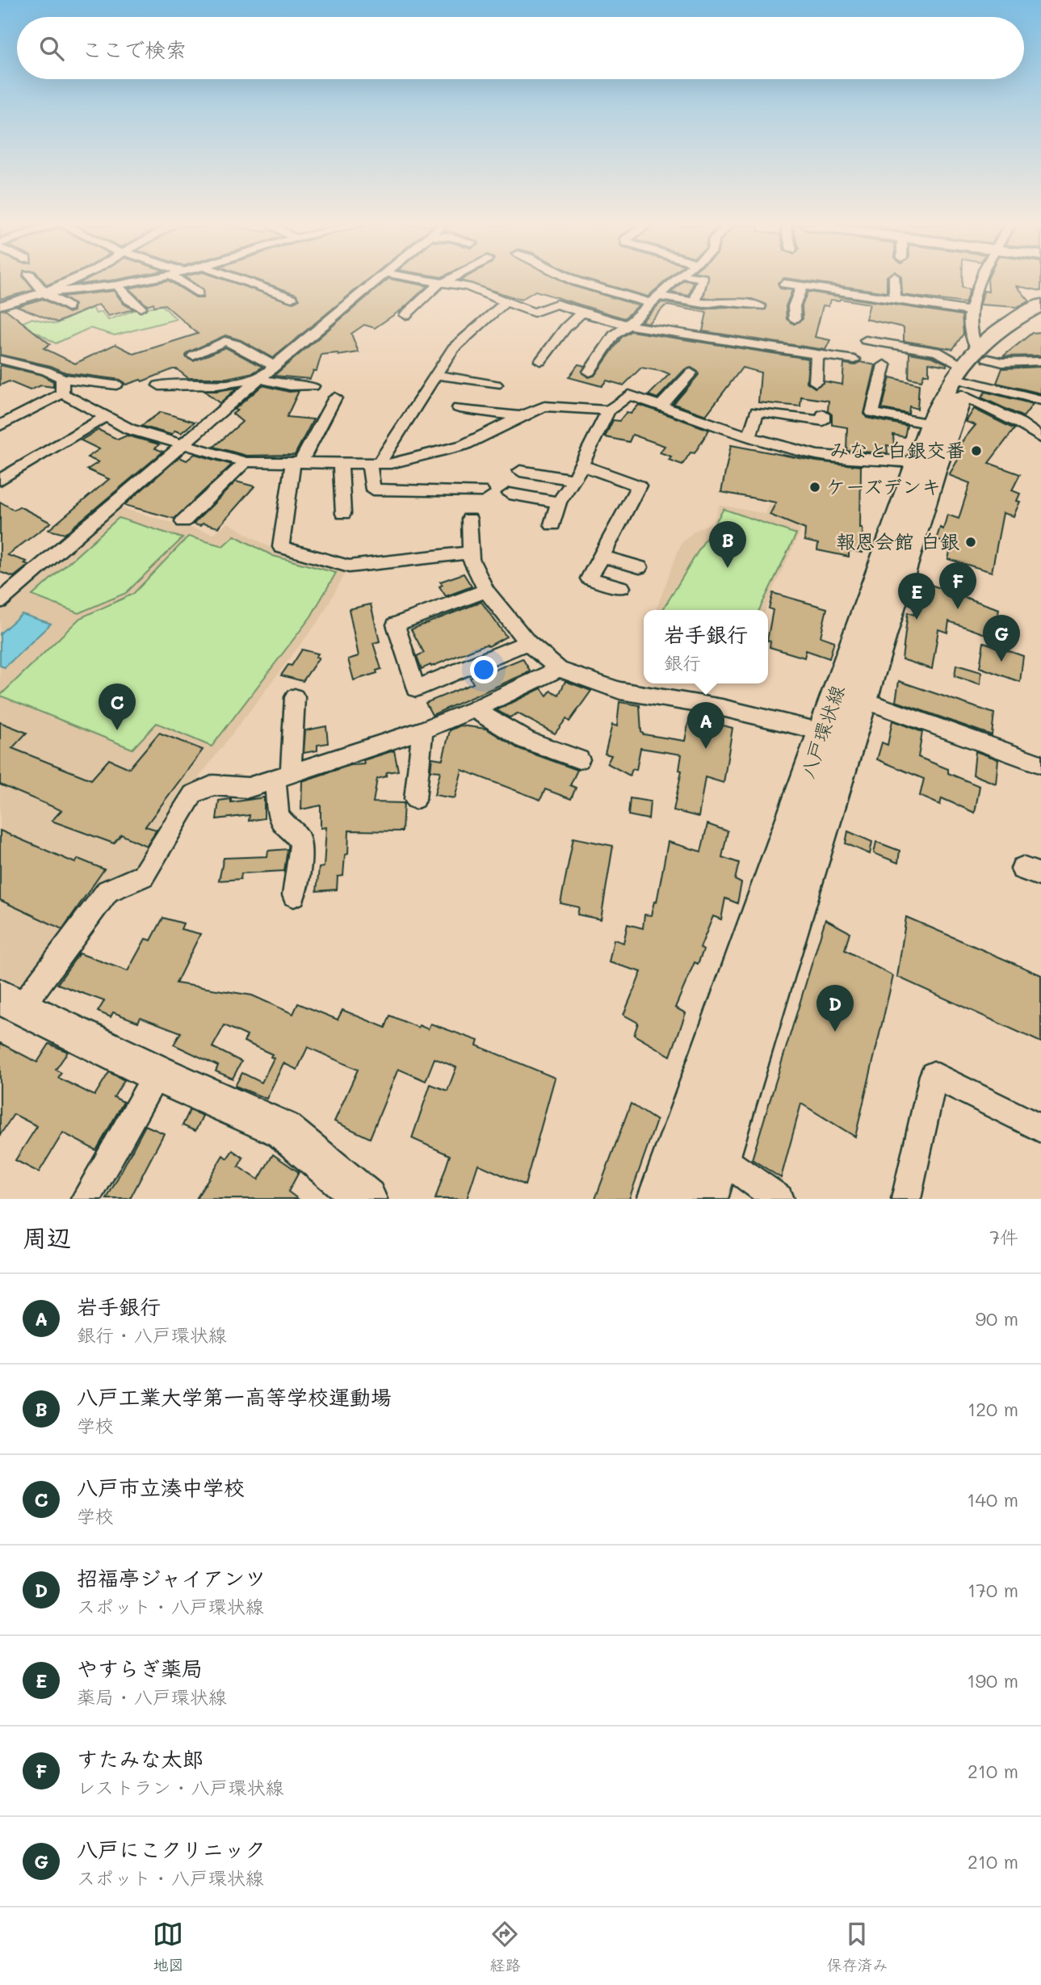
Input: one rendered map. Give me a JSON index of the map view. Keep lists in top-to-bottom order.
{
  "streets": {
    "main road": ["八戸環状線"]
  },
  "places": ["みなと白銀交番", "ケーズデンキ", "報恩会館 白銀"],
  "page": {
    "search": "ここで検索",
    "pins": [
      "B",
      "F",
      "E",
      "G",
      "C",
      "A",
      "D"
    ],
    "popup": ["岩手銀行", "銀行"],
    "heading": ["周辺", "7件"],
    "list": [
      {
        "mark": "A",
        "name": "岩手銀行",
        "note": "銀行 · 八戸環状線",
        "value": "90 m"
      },
      {
        "mark": "B",
        "name": "八戸工業大学第一高等学校運動場",
        "note": "学校",
        "value": "120 m"
      },
      {
        "mark": "C",
        "name": "八戸市立湊中学校",
        "note": "学校",
        "value": "140 m"
      },
      {
        "mark": "D",
        "name": "招福亭ジャイアンツ",
        "note": "スポット · 八戸環状線",
        "value": "170 m"
      },
      {
        "mark": "E",
        "name": "やすらぎ薬局",
        "note": "薬局 · 八戸環状線",
        "value": "190 m"
      },
      {
        "mark": "F",
        "name": "すたみな太郎",
        "note": "レストラン · 八戸環状線",
        "value": "210 m"
      },
      {
        "mark": "G",
        "name": "八戸にこクリニック",
        "note": "スポット · 八戸環状線",
        "value": "210 m"
      }
    ],
    "nav": ["地図", "経路", "保存済み"]
  }
}
